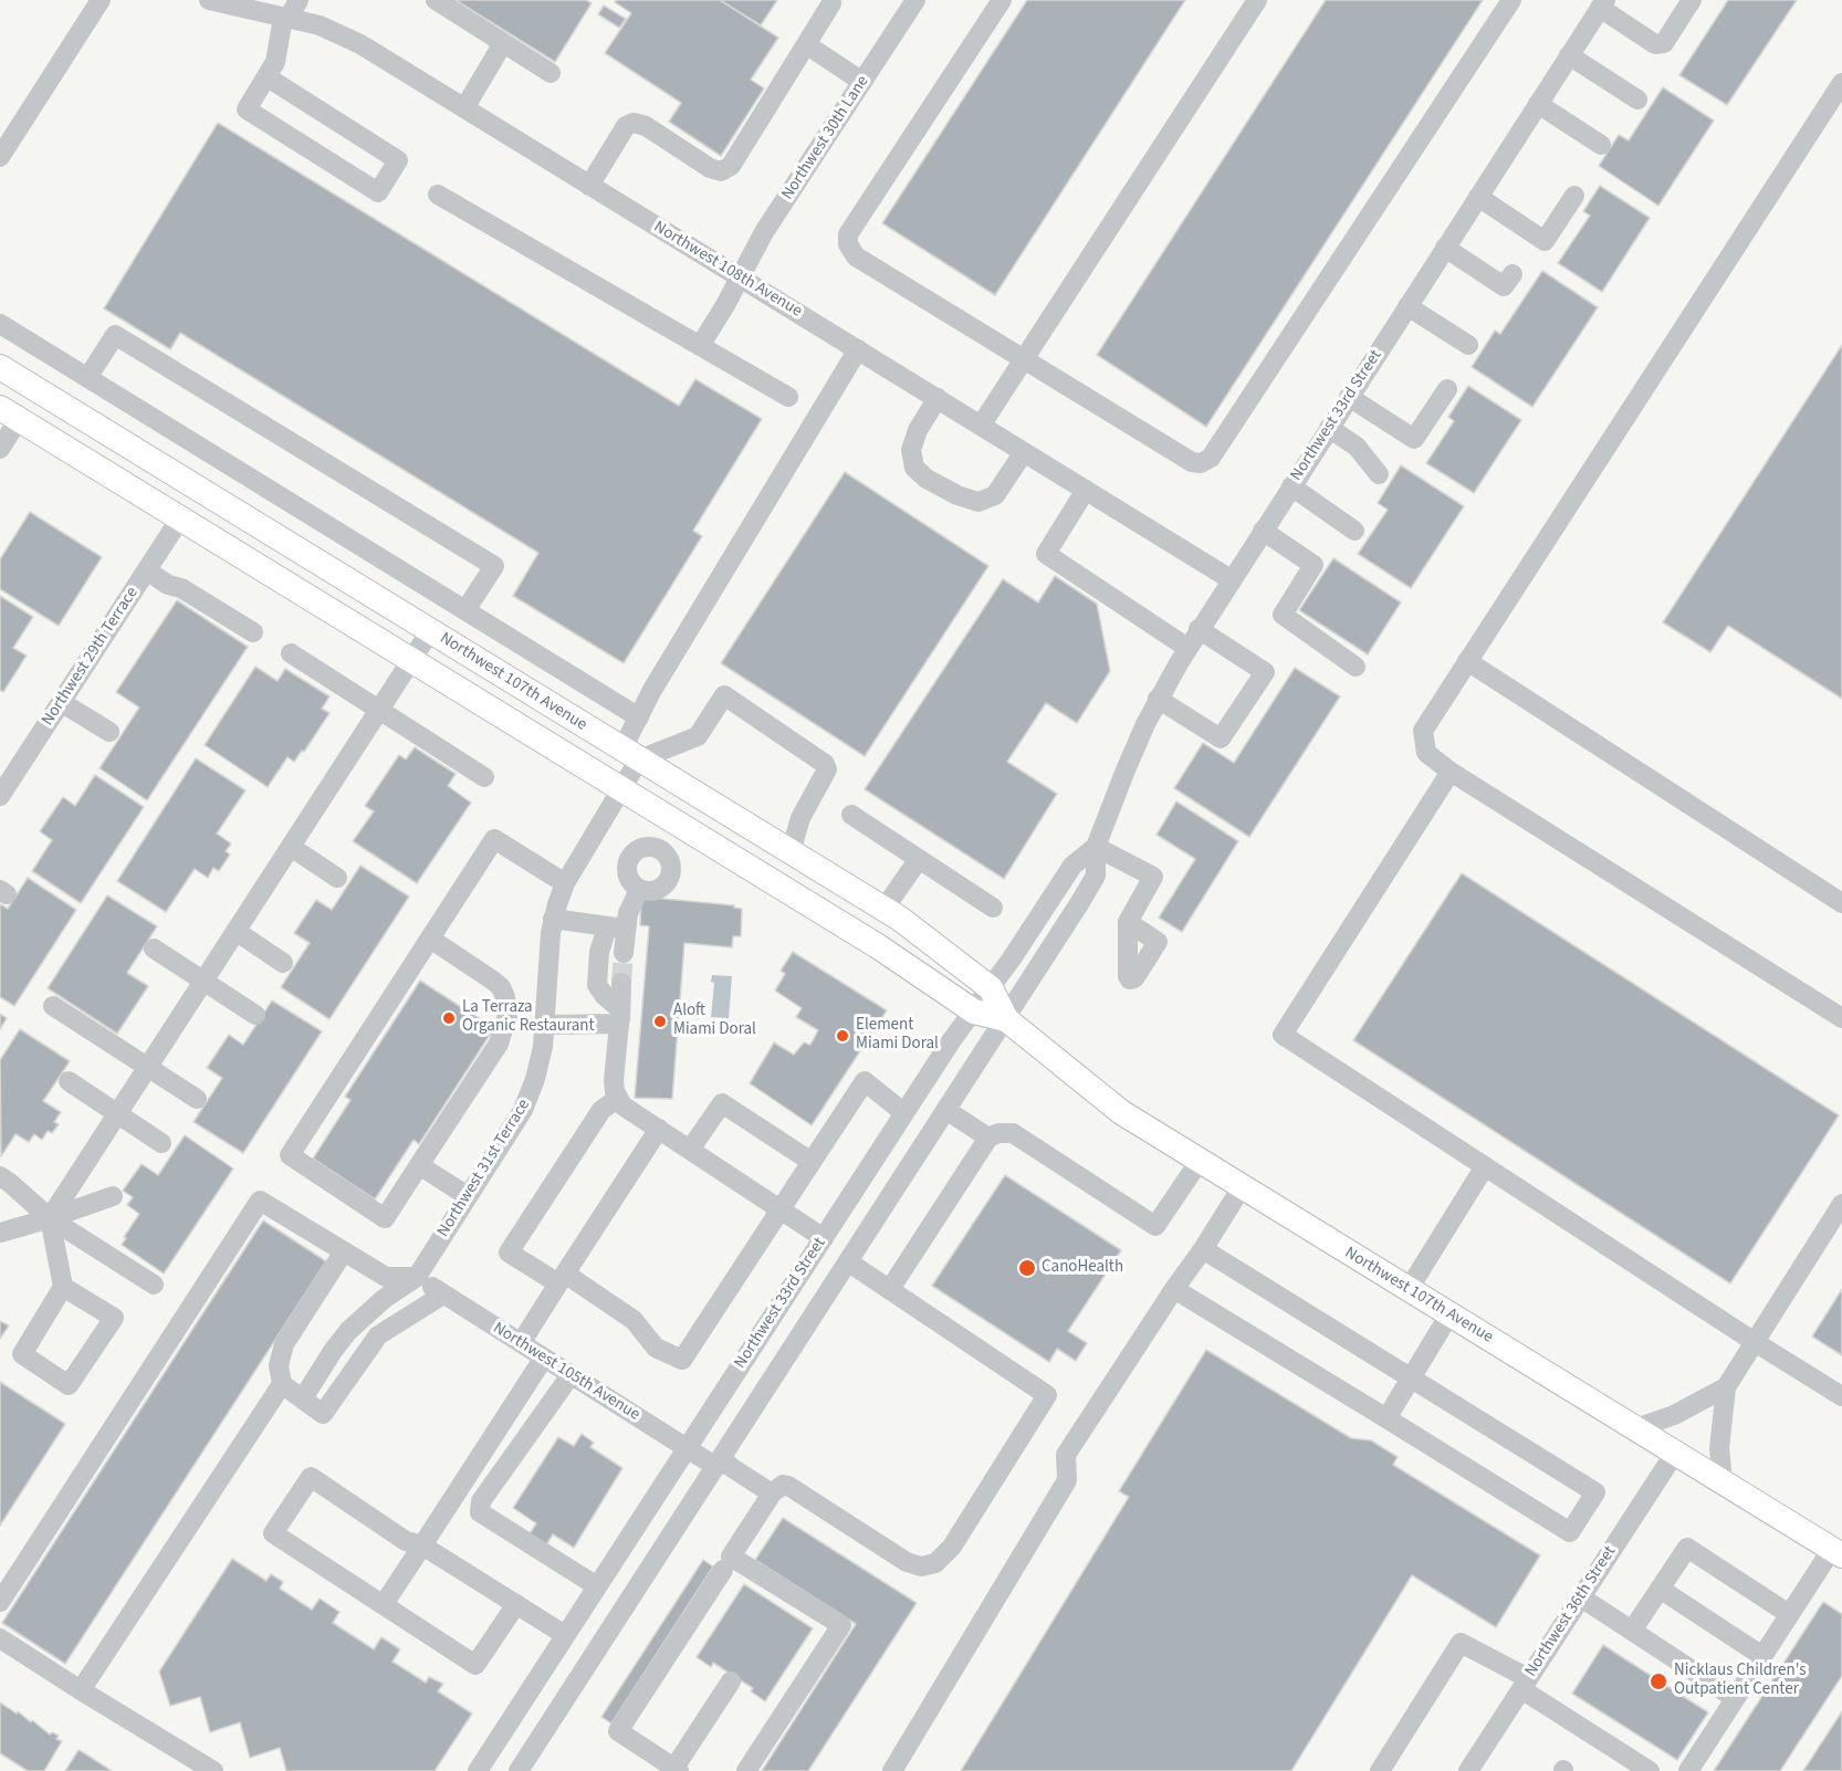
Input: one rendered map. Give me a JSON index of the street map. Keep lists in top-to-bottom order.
{
  "streets": {
    "main road": ["Northwest 107th Avenue"],
    "street": [
      "Northwest 30th Lane",
      "Northwest 108th Avenue",
      "Northwest 33rd Street",
      "Northwest 29th Terrace",
      "Northwest 31st Terrace",
      "Northwest 105th Avenue",
      "Northwest 36th Street"
    ]
  },
  "crossings": [
    ["Northwest 30th Lane", "Northwest 108th Avenue"],
    ["Northwest 108th Avenue", "Northwest 33rd Street"],
    ["Northwest 33rd Street", "Northwest 107th Avenue"],
    ["Northwest 33rd Street", "Northwest 105th Avenue"],
    ["Northwest 29th Terrace", "Northwest 107th Avenue"],
    ["Northwest 107th Avenue", "Northwest 31st Terrace"],
    ["Northwest 107th Avenue", "Northwest 36th Street"],
    ["Northwest 31st Terrace", "Northwest 105th Avenue"]
  ],
  "places": [
    "La Terraza Organic Restaurant",
    "Aloft Miami Doral",
    "Element Miami Doral",
    "CanoHealth",
    "Nicklaus Children's Outpatient Center"
  ]
}
